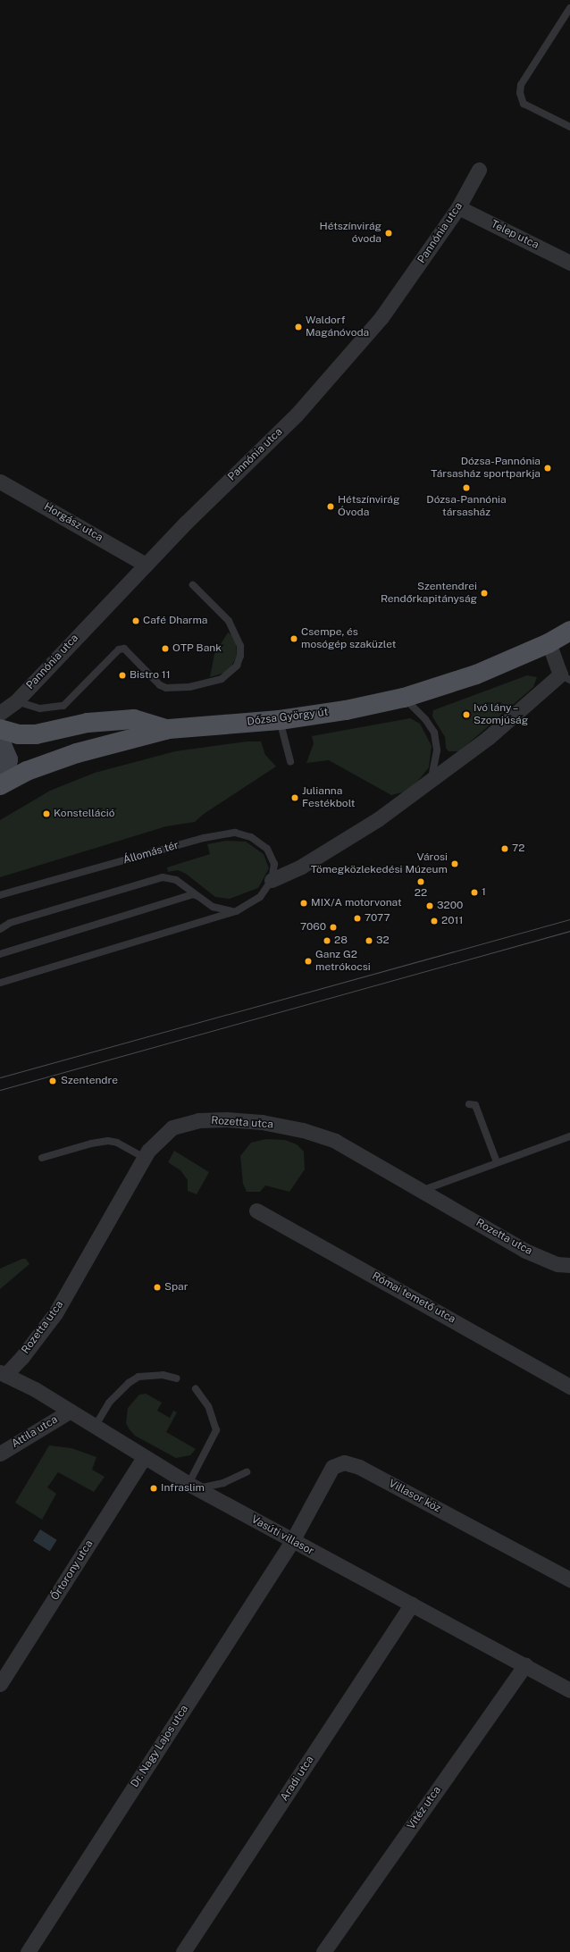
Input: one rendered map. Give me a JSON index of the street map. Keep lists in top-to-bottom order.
{
  "streets": {
    "main road": ["Dózsa György út"],
    "street": [
      "Pannónia utca",
      "Telep utca",
      "Horgász utca",
      "Rozetta utca",
      "Római temető utca",
      "Attila utca",
      "Villasor köz",
      "Vasúti villasor",
      "Őrtorony utca",
      "Dr. Nagy Lajos utca",
      "Aradi utca",
      "Vitéz utca"
    ],
    "lane": ["Állomás tér"]
  },
  "crossings": [
    ["Pannónia utca", "Telep utca"],
    ["Pannónia utca", "Horgász utca"],
    ["Rozetta utca", "Vasúti villasor"],
    ["Attila utca", "Vasúti villasor"],
    ["Villasor köz", "Vasúti villasor"],
    ["Villasor köz", "Dr. Nagy Lajos utca"],
    ["Vasúti villasor", "Őrtorony utca"],
    ["Vasúti villasor", "Dr. Nagy Lajos utca"],
    ["Vasúti villasor", "Aradi utca"],
    ["Vasúti villasor", "Vitéz utca"]
  ],
  "places": [
    "Hétszínvirág óvoda",
    "Waldorf Magánóvoda",
    "Dózsa-Pannónia Társasház sportparkja",
    "Dózsa-Pannónia társasház",
    "Hétszínvirág Óvoda",
    "Szentendrei Rendőrkapitányság",
    "Café Dharma",
    "Csempe, és mosógép szaküzlet",
    "OTP Bank",
    "Bistro 11",
    "Ivó lány – Szomjúság",
    "Julianna Festékbolt",
    "Konstelláció",
    "72",
    "Városi Tömegközlekedési Múzeum",
    "22",
    "1",
    "MIX/A motorvonat",
    "3200",
    "7077",
    "2011",
    "7060",
    "28",
    "32",
    "Ganz G2 metrókocsi",
    "Szentendre",
    "Spar",
    "Infraslim"
  ]
}
